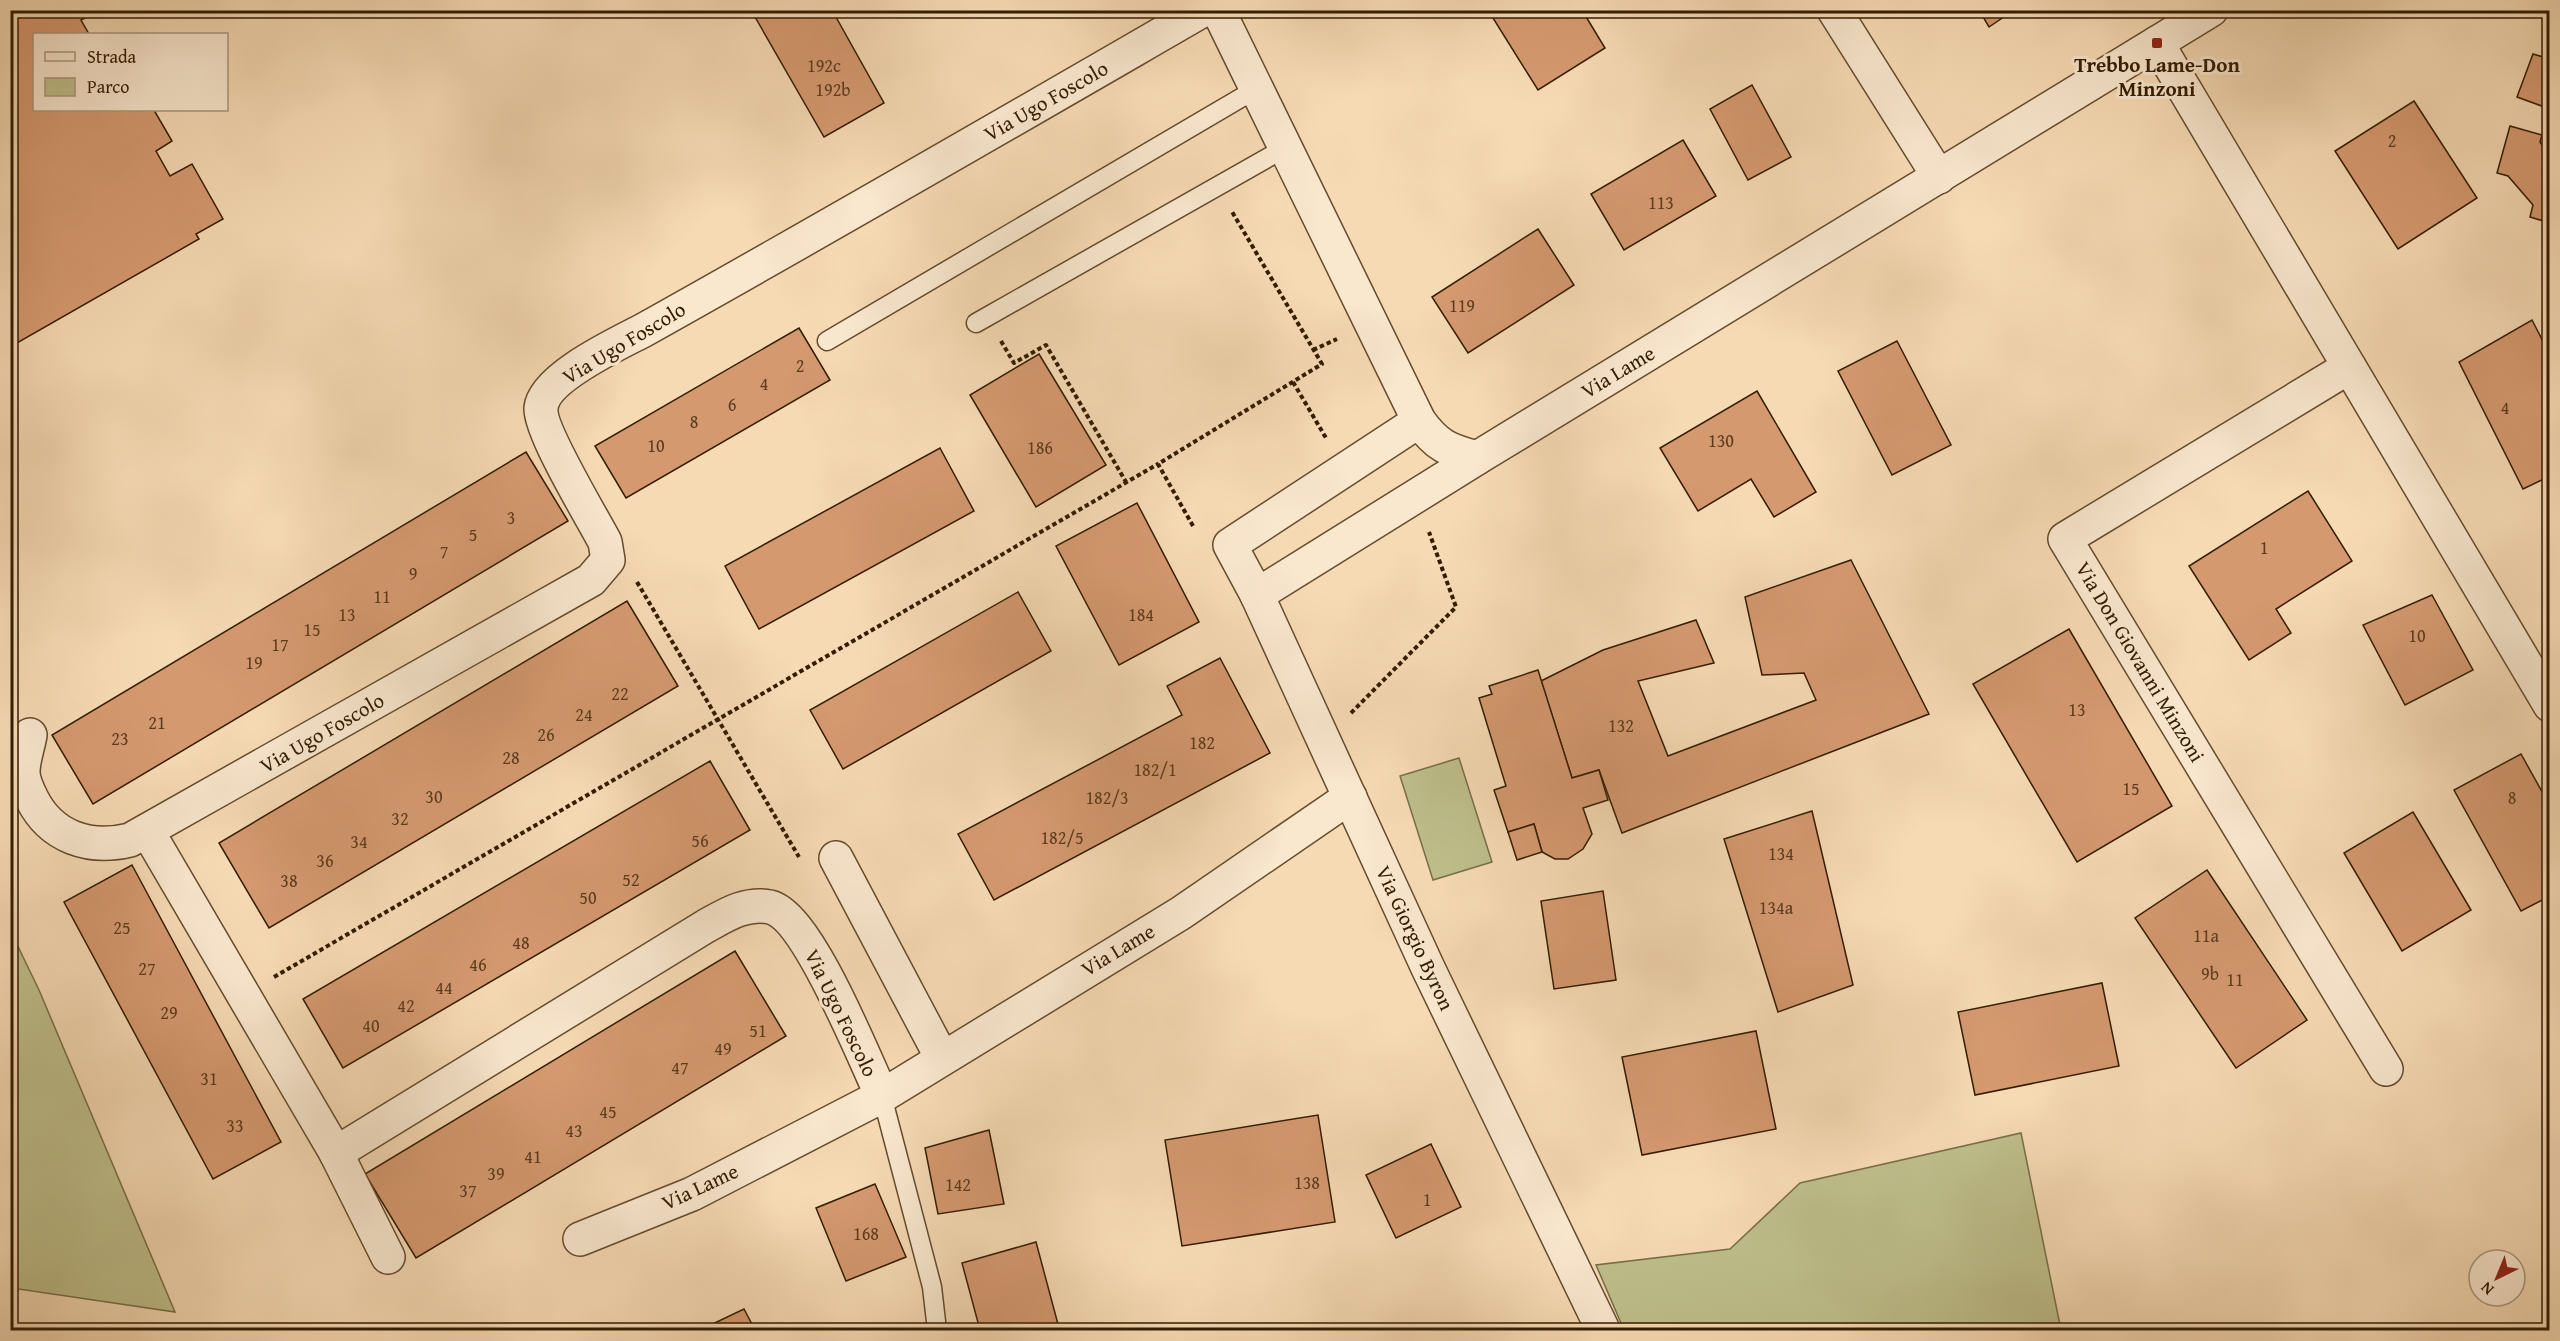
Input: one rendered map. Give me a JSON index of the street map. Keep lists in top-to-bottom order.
{
  "streets": {
    "street": [
      "Via Ugo Foscolo",
      "Via Lame",
      "Via Don Giovanni Minzoni",
      "Via Giorgio Byron"
    ]
  },
  "crossings": [
    ["Via Ugo Foscolo", "Via Lame"],
    ["Via Lame", "Via Giorgio Byron"]
  ],
  "places": {
    "transit": ["Trebbo Lame-Don Minzoni"]
  },
  "house_numbers": [
    "192c",
    "192b",
    "2",
    "113",
    "119",
    "2",
    "4",
    "6",
    "4",
    "8",
    "130",
    "10",
    "186",
    "3",
    "5",
    "1",
    "7",
    "9",
    "11",
    "13",
    "184",
    "15",
    "10",
    "17",
    "19",
    "22",
    "13",
    "24",
    "21",
    "132",
    "26",
    "23",
    "182",
    "28",
    "182/1",
    "15",
    "30",
    "182/3",
    "8",
    "32",
    "182/5",
    "56",
    "34",
    "134",
    "36",
    "52",
    "38",
    "50",
    "134a",
    "25",
    "11a",
    "48",
    "46",
    "27",
    "9b",
    "11",
    "44",
    "42",
    "29",
    "40",
    "51",
    "49",
    "47",
    "31",
    "45",
    "33",
    "43",
    "41",
    "39",
    "138",
    "142",
    "37",
    "1",
    "168"
  ],
  "legend": ["Strada", "Parco"],
  "north": "bottom left"
}
